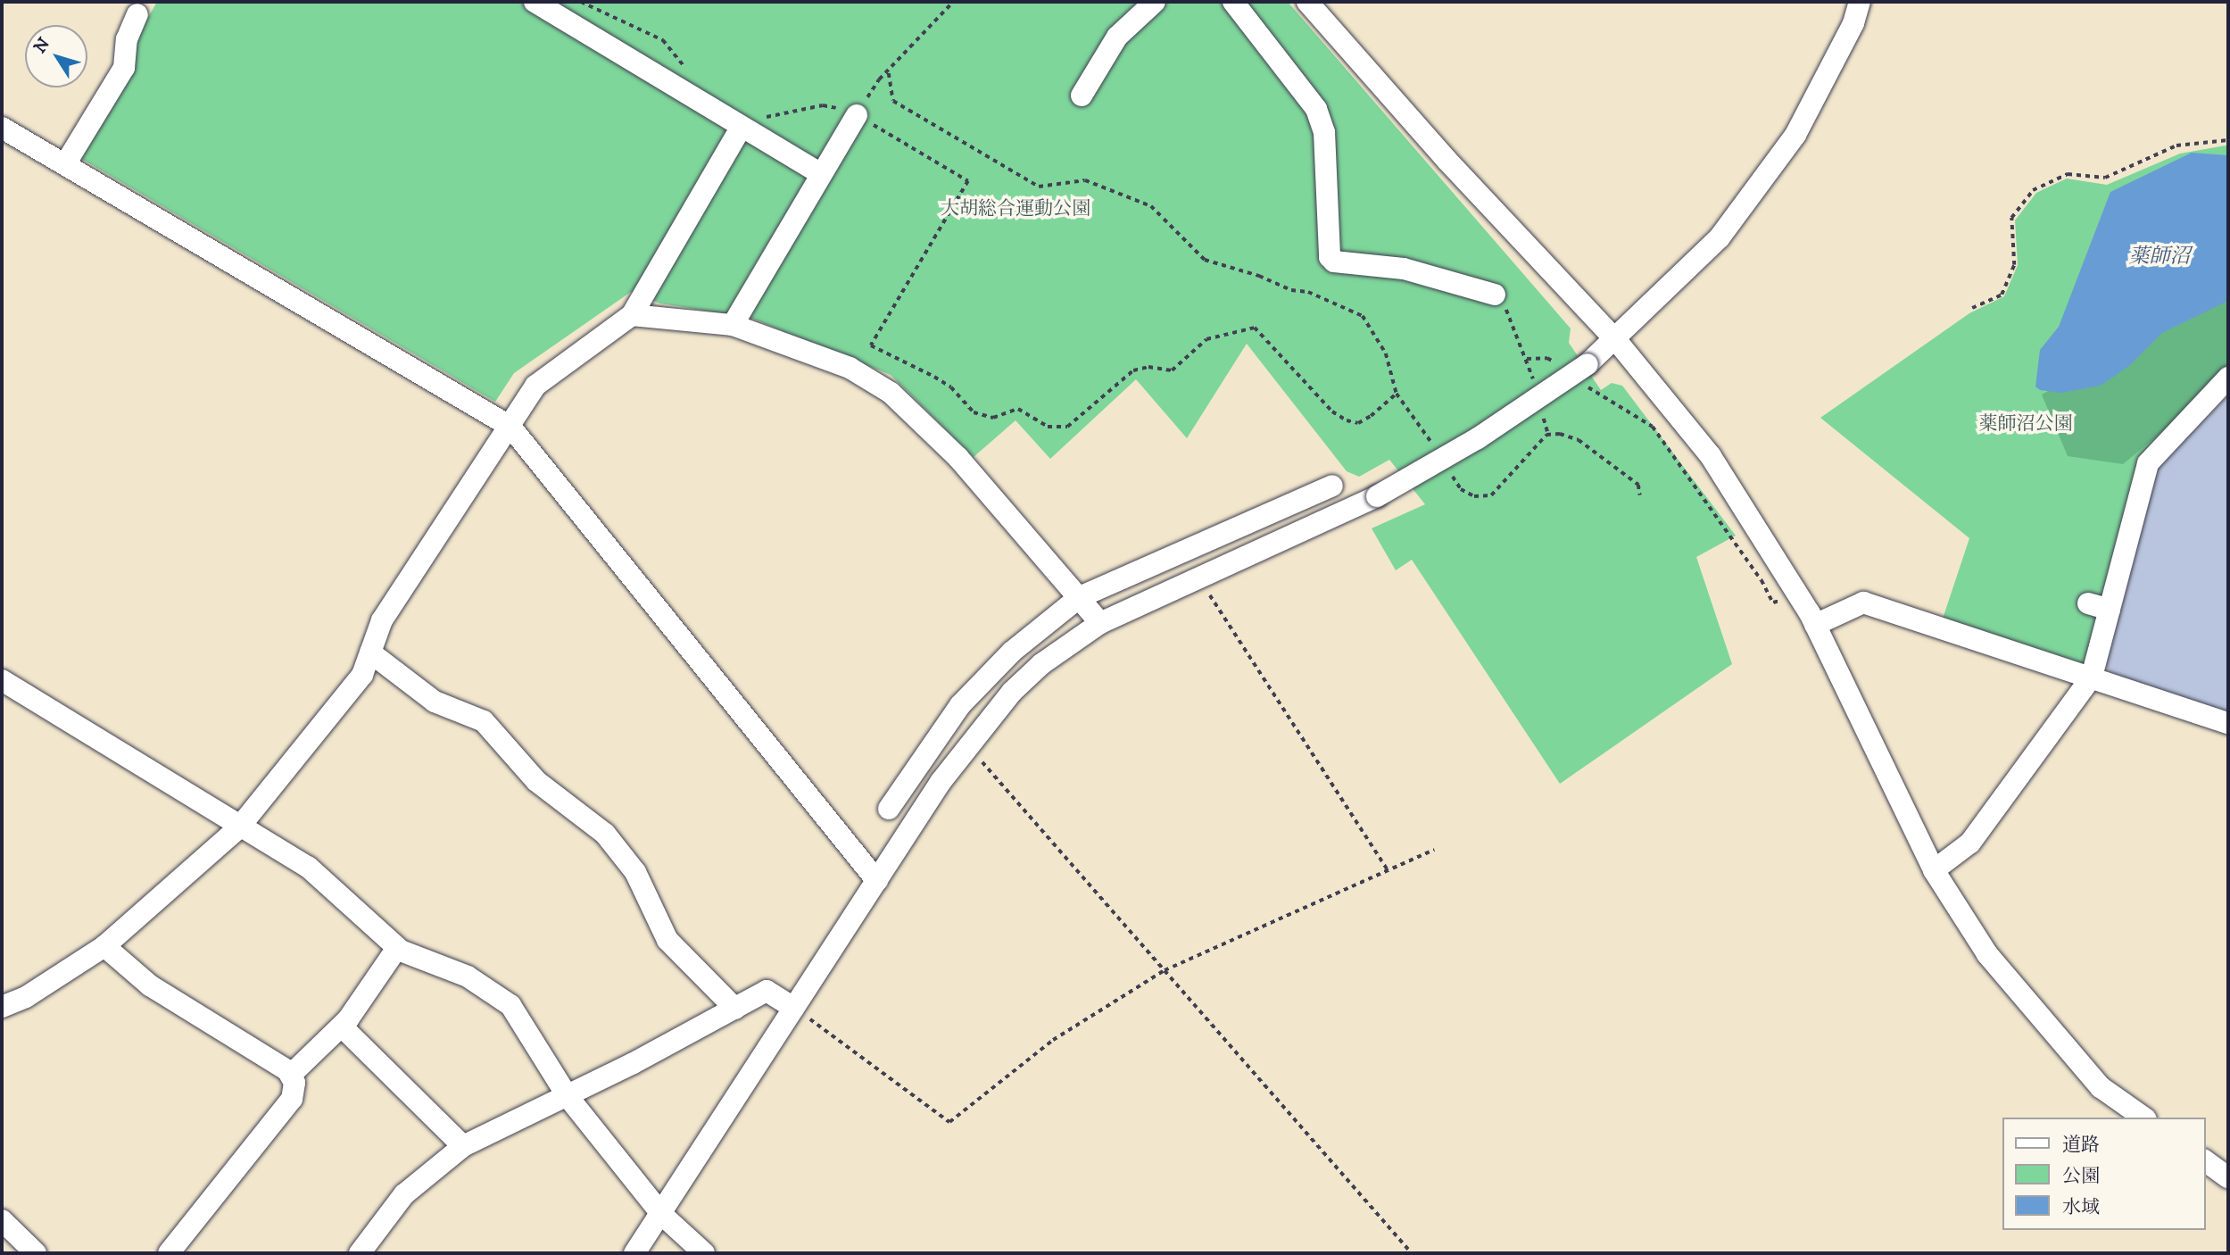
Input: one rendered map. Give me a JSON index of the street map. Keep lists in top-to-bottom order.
{
  "water": ["薬師沼"],
  "parks": ["大胡総合運動公園", "薬師沼公園"],
  "legend": ["道路", "公園", "水域"],
  "north": "top left"
}
